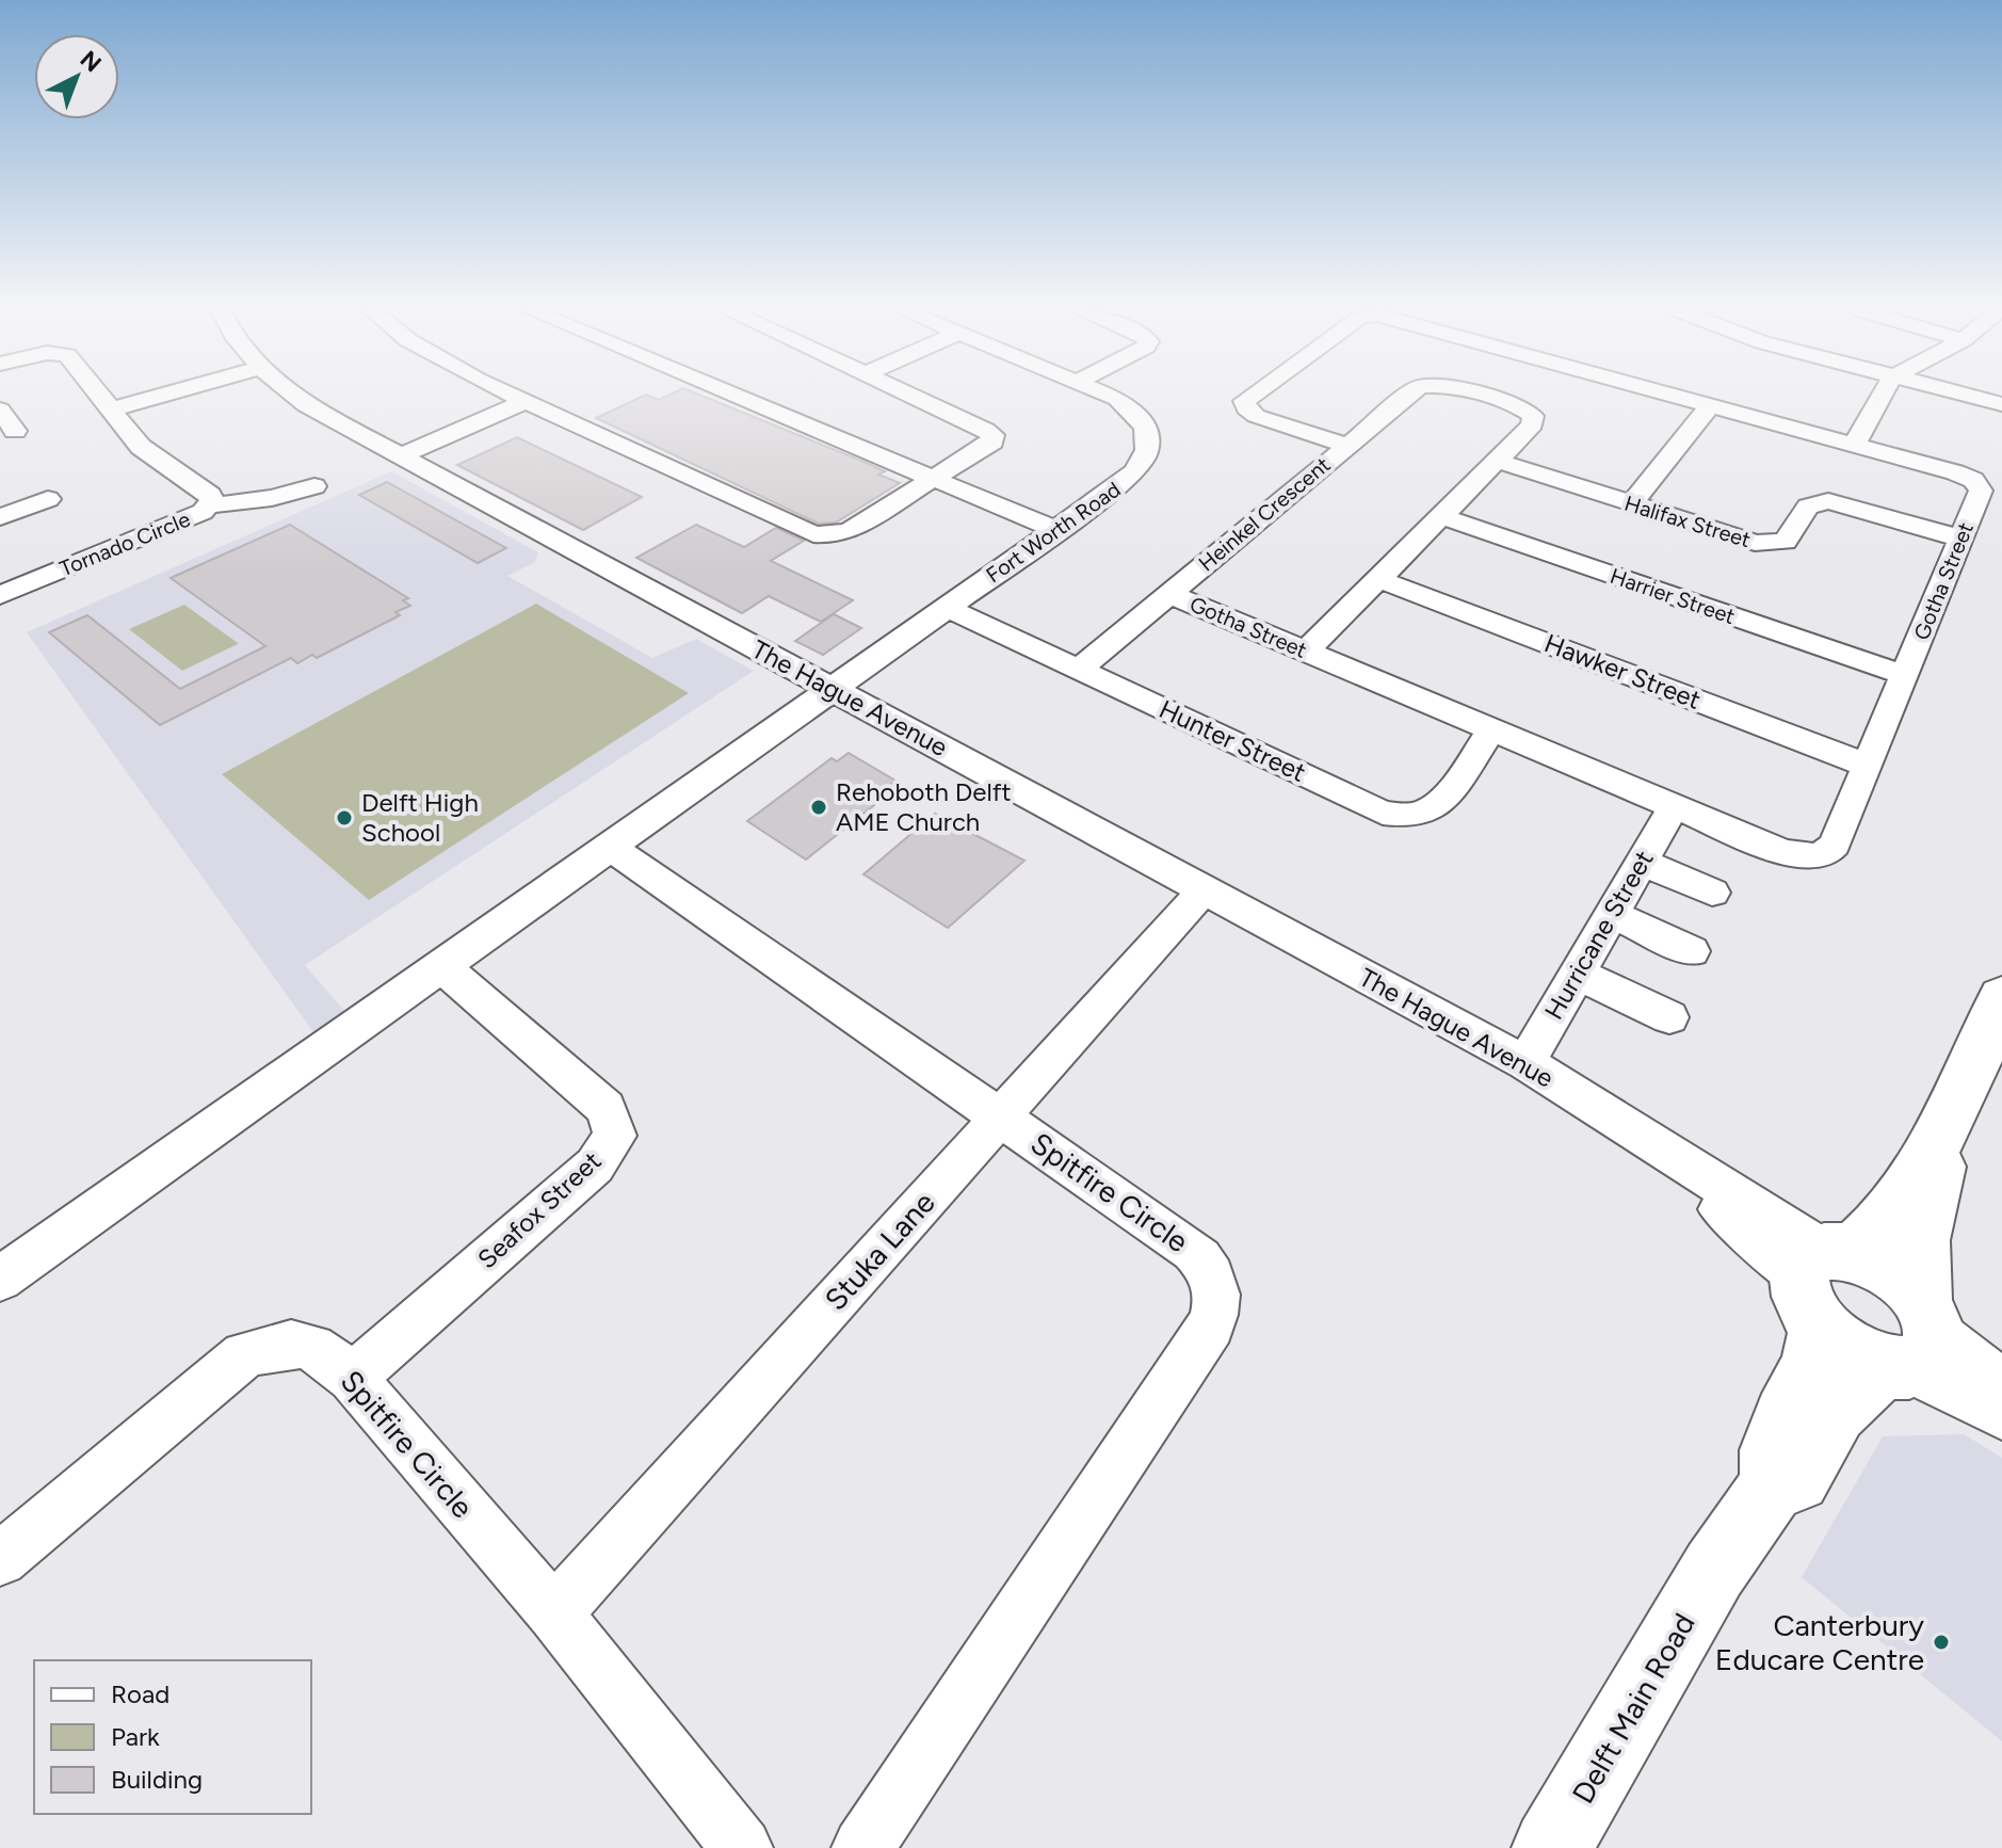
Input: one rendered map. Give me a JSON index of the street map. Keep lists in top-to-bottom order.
{
  "streets": {
    "street": [
      "Heinkel Crescent",
      "Halifax Street",
      "Fort Worth Road",
      "Tornado Circle",
      "Gotha Street",
      "Harrier Street",
      "Hawker Street",
      "The Hague Avenue",
      "Hunter Street",
      "Hurricane Street",
      "Spitfire Circle",
      "Seafox Street",
      "Stuka Lane",
      "Delft Main Road"
    ]
  },
  "crossings": [
    ["Heinkel Crescent", "Halifax Street"],
    ["Heinkel Crescent", "Gotha Street"],
    ["Heinkel Crescent", "Harrier Street"],
    ["Heinkel Crescent", "Hawker Street"],
    ["Heinkel Crescent", "Hunter Street"],
    ["Halifax Street", "Gotha Street"],
    ["Fort Worth Road", "The Hague Avenue"],
    ["Fort Worth Road", "Hunter Street"],
    ["Gotha Street", "Harrier Street"],
    ["Gotha Street", "Hawker Street"],
    ["Gotha Street", "Hunter Street"],
    ["Gotha Street", "Hurricane Street"],
    ["The Hague Avenue", "Hurricane Street"],
    ["The Hague Avenue", "Stuka Lane"],
    ["Spitfire Circle", "Seafox Street"],
    ["Spitfire Circle", "Stuka Lane"]
  ],
  "places": ["Rehoboth Delft AME Church", "Delft High School", "Canterbury Educare Centre"],
  "legend": ["Road", "Park", "Building"],
  "north": "top right"
}
